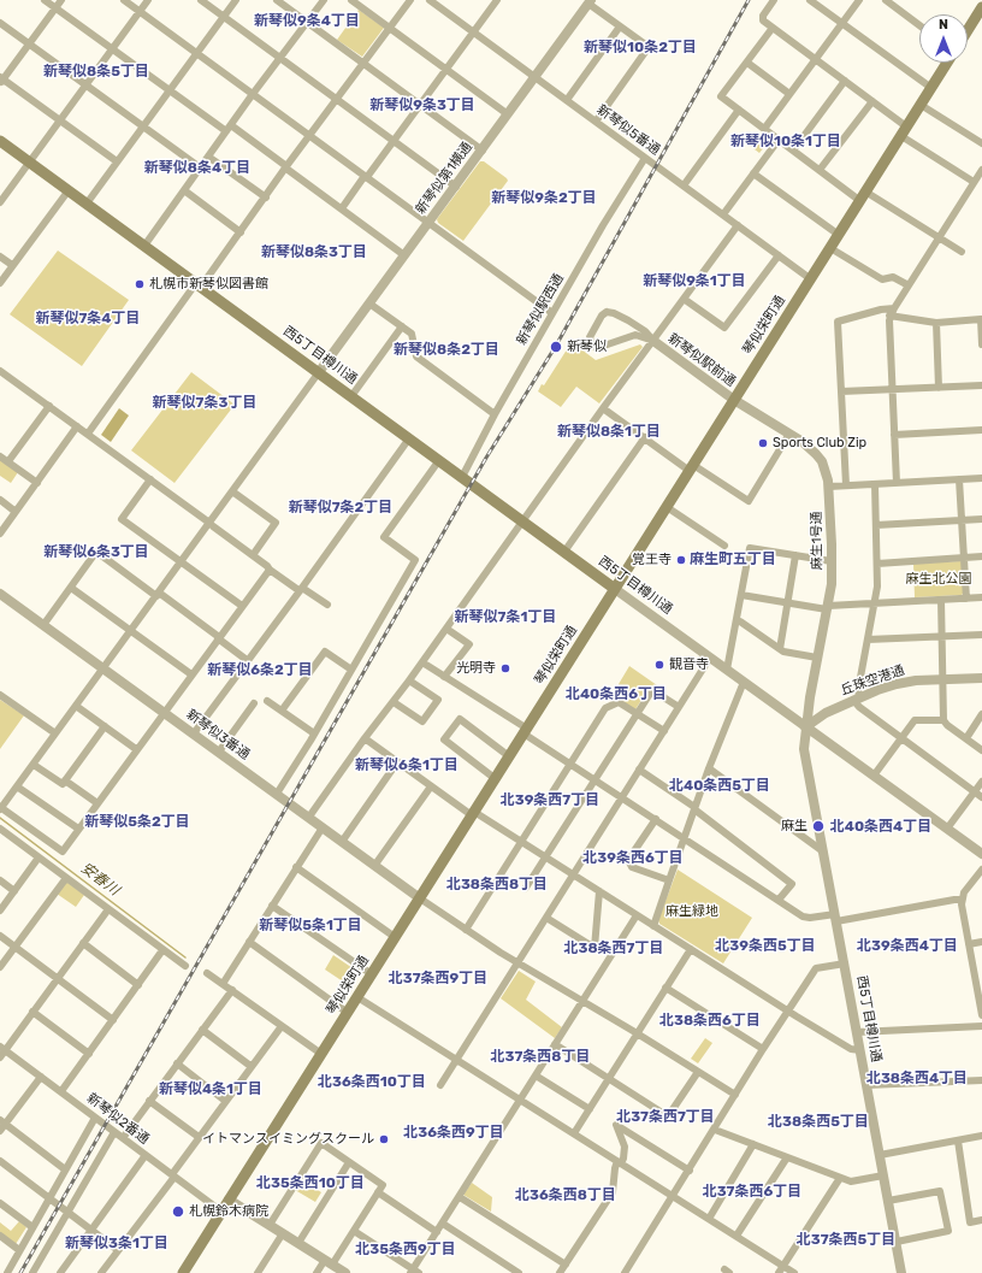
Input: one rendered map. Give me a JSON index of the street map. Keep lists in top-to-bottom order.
{
  "streets": {
    "main road": ["琴似栄町通", "西5丁目樽川通"],
    "street": [
      "新琴似5番通",
      "新琴似第1横通",
      "新琴似駅西通",
      "新琴似駅前通",
      "麻生1号通",
      "丘珠空港通",
      "新琴似3番通",
      "新琴似2番通"
    ]
  },
  "crossings": [
    ["新琴似5番通", "新琴似第1横通"],
    ["新琴似5番通", "新琴似駅西通"],
    ["新琴似5番通", "琴似栄町通"],
    ["新琴似第1横通", "西5丁目樽川通"],
    ["新琴似駅西通", "西5丁目樽川通"],
    ["琴似栄町通", "西5丁目樽川通"],
    ["琴似栄町通", "新琴似駅前通"],
    ["琴似栄町通", "麻生1号通"],
    ["琴似栄町通", "新琴似3番通"],
    ["琴似栄町通", "新琴似2番通"],
    ["西5丁目樽川通", "麻生1号通"],
    ["西5丁目樽川通", "丘珠空港通"],
    ["新琴似駅前通", "麻生1号通"],
    ["麻生1号通", "丘珠空港通"]
  ],
  "districts": [
    "新琴似9条4丁目",
    "新琴似10条2丁目",
    "新琴似8条5丁目",
    "新琴似9条3丁目",
    "新琴似10条1丁目",
    "新琴似8条4丁目",
    "新琴似9条2丁目",
    "新琴似8条3丁目",
    "新琴似9条1丁目",
    "新琴似7条4丁目",
    "新琴似8条2丁目",
    "新琴似7条3丁目",
    "新琴似8条1丁目",
    "新琴似7条2丁目",
    "新琴似6条3丁目",
    "麻生町五丁目",
    "新琴似7条1丁目",
    "新琴似6条2丁目",
    "北40条西6丁目",
    "新琴似6条1丁目",
    "北40条西5丁目",
    "北39条西7丁目",
    "新琴似5条2丁目",
    "北40条西4丁目",
    "北39条西6丁目",
    "北38条西8丁目",
    "新琴似5条1丁目",
    "北39条西5丁目",
    "北39条西4丁目",
    "北38条西7丁目",
    "北37条西9丁目",
    "北38条西6丁目",
    "北37条西8丁目",
    "北38条西4丁目",
    "北36条西10丁目",
    "新琴似4条1丁目",
    "北37条西7丁目",
    "北38条西5丁目",
    "北36条西9丁目",
    "北35条西10丁目",
    "北37条西6丁目",
    "北36条西8丁目",
    "北37条西5丁目",
    "新琴似3条1丁目",
    "北35条西9丁目"
  ],
  "water": ["安春川"],
  "parks": ["麻生北公園", "麻生緑地"],
  "places": [
    "札幌市新琴似図書館",
    "新琴似",
    "Sports Club Zip",
    "覚王寺",
    "観音寺",
    "光明寺",
    "麻生",
    "イトマンスイミングスクール",
    "札幌鈴木病院"
  ],
  "north": "top"
}
